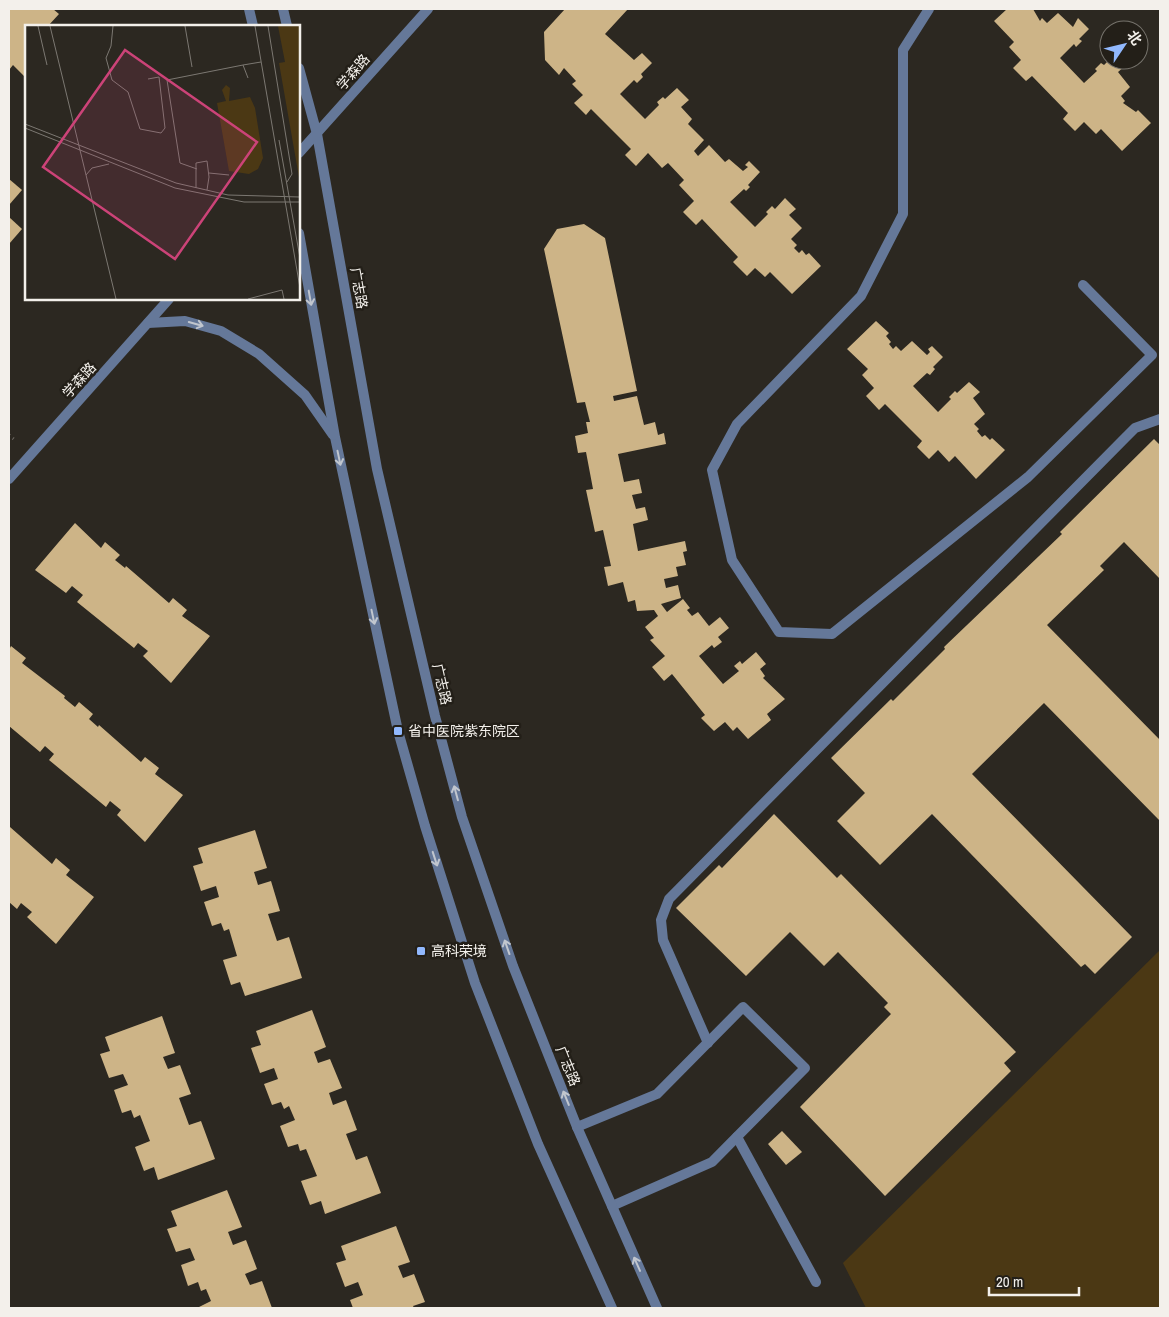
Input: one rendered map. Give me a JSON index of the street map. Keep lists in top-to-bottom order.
{
  "streets": {
    "street": ["学森路", "广志路"]
  },
  "crossings": [
    ["学森路", "广志路"]
  ],
  "places": {
    "transit": ["省中医院紫东院区", "高科荣境"]
  },
  "scale_bar": "20 m",
  "north": "top right"
}
